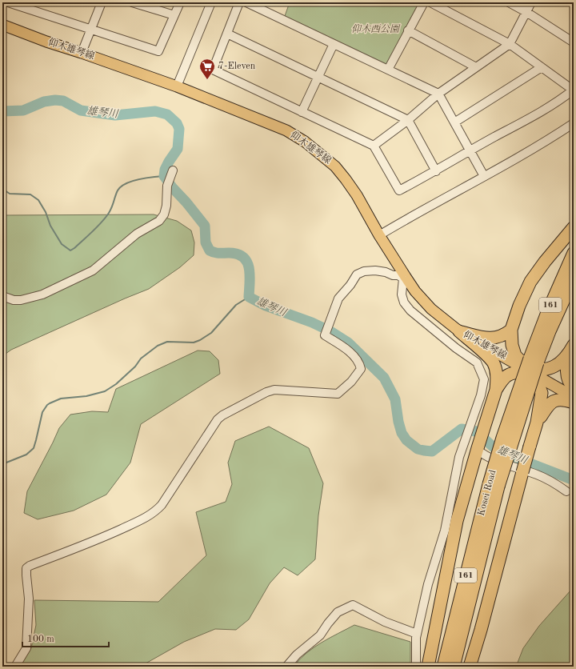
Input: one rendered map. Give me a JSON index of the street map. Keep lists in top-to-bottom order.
{
  "streets": {
    "highway": ["161", "Kosei Road"],
    "main road": ["仰木雄琴線"]
  },
  "crossings": [
    ["仰木雄琴線", "Kosei Road"]
  ],
  "water": ["雄琴川"],
  "parks": ["仰木西公園"],
  "places": {
    "supermarket": ["7-Eleven"]
  },
  "scale_bar": "100 m"
}
